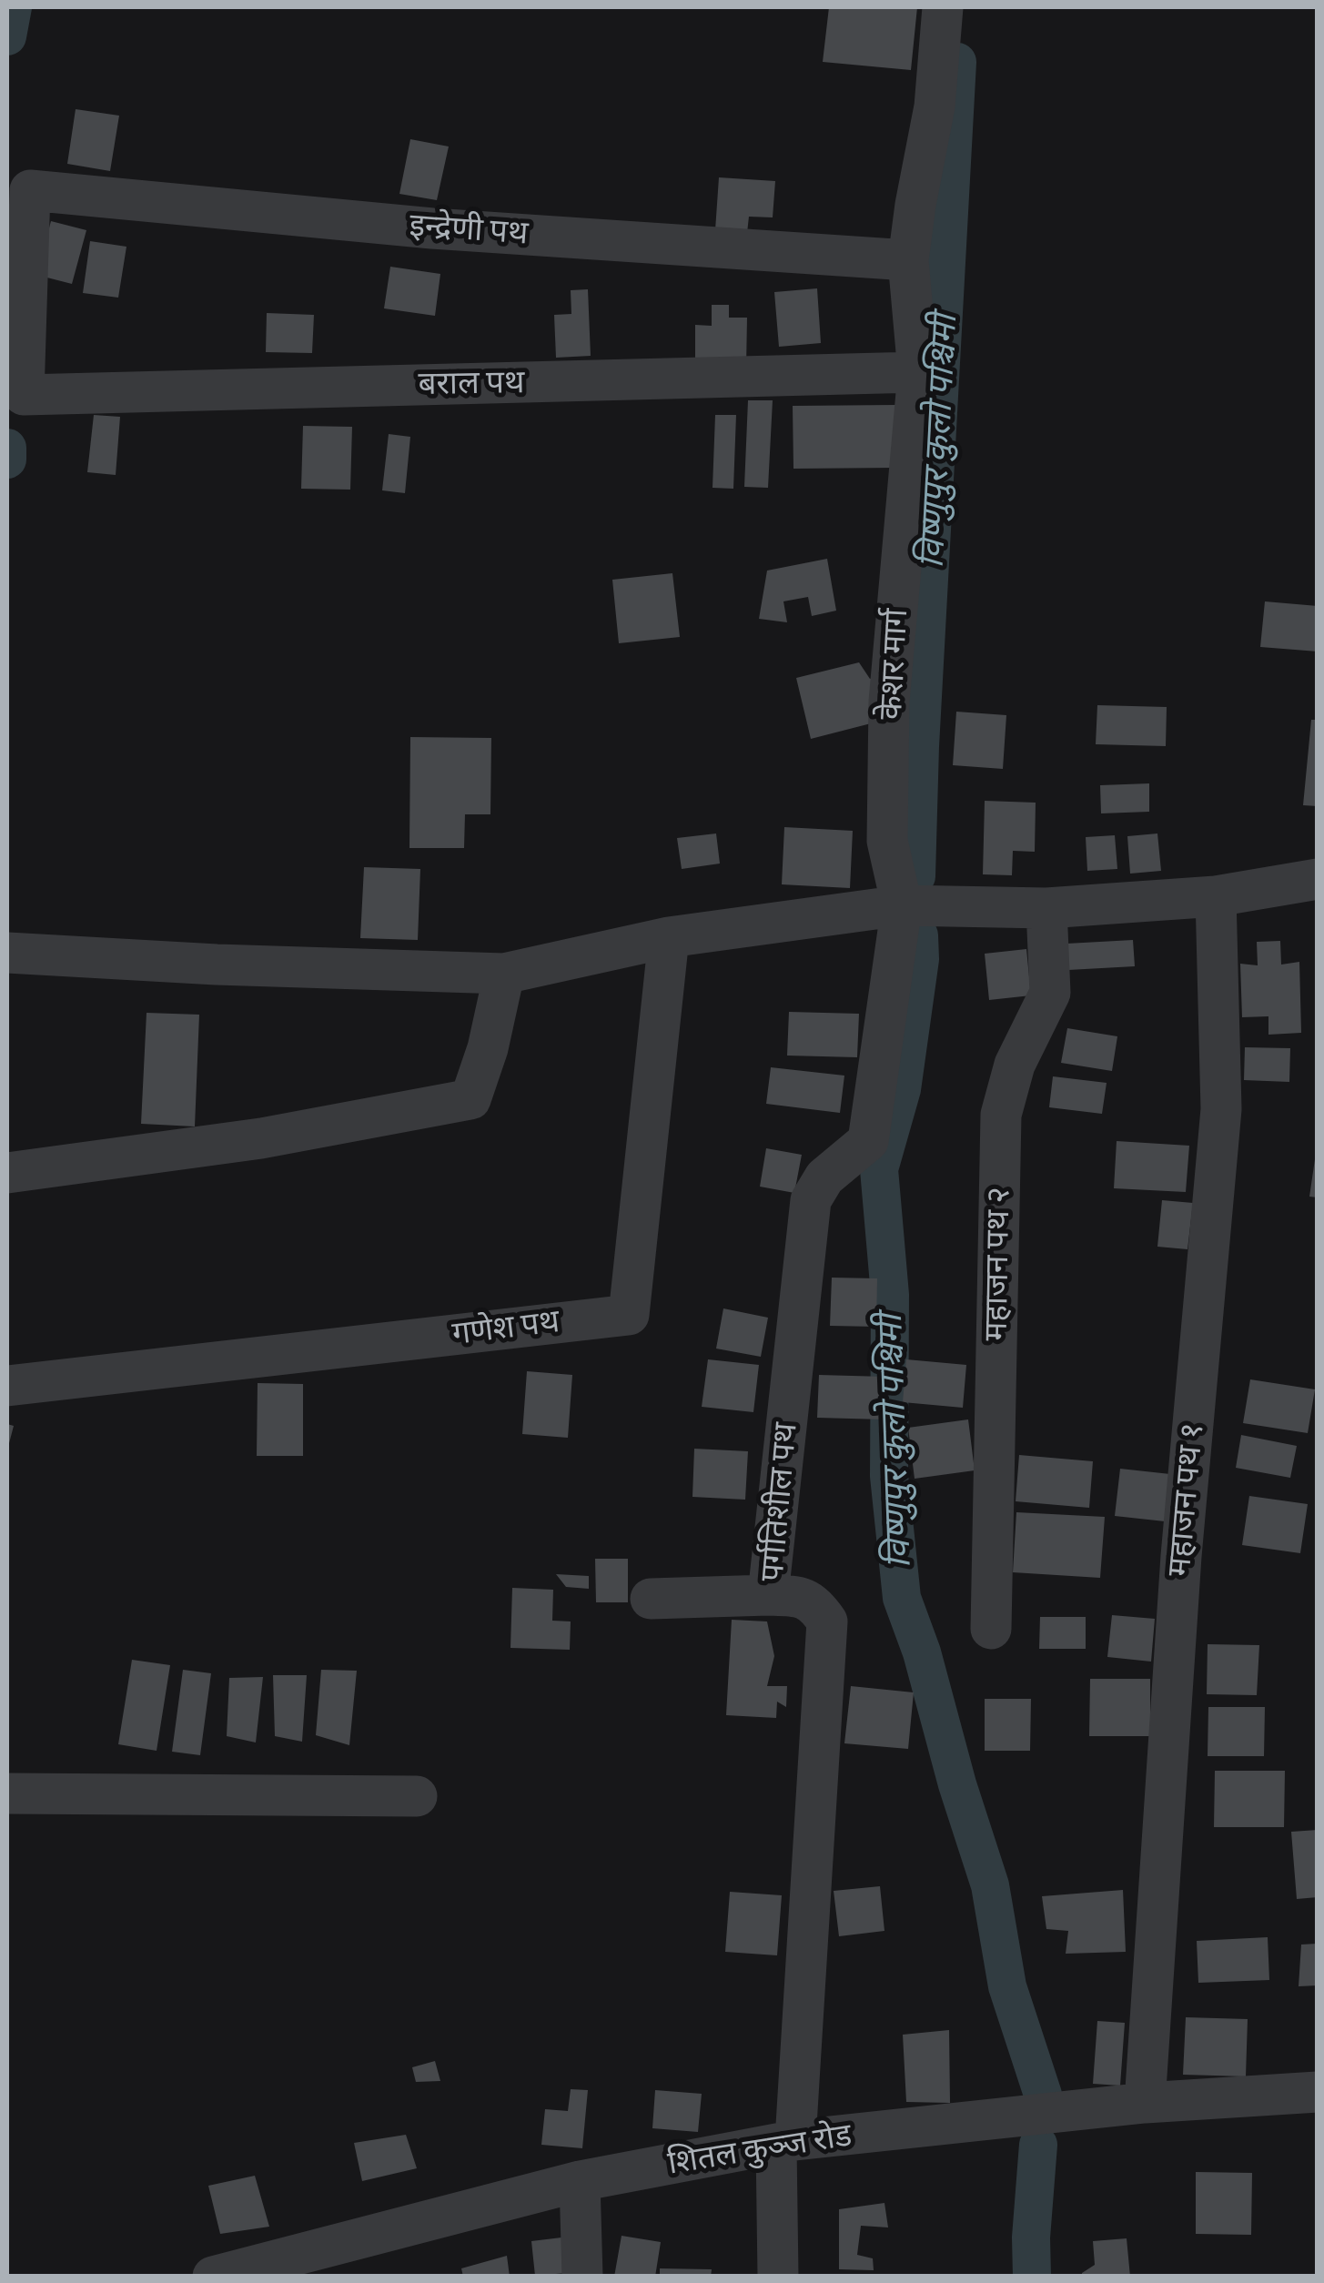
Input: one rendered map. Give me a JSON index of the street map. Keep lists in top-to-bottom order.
{
  "streets": {
    "street": [
      "इन्द्रेणी पथ",
      "बराल पथ",
      "केशर मार्ग",
      "महाजन पथ २",
      "गणेश पथ",
      "महाजन पथ १",
      "पर्गतिशील पथ",
      "शितल कुञ्ज रोड"
    ]
  },
  "crossings": [
    ["इन्द्रेणी पथ", "बराल पथ"],
    ["इन्द्रेणी पथ", "केशर मार्ग"],
    ["बराल पथ", "केशर मार्ग"],
    ["केशर मार्ग", "पर्गतिशील पथ"],
    ["महाजन पथ १", "शितल कुञ्ज रोड"],
    ["पर्गतिशील पथ", "शितल कुञ्ज रोड"]
  ],
  "water": ["विष्णुपुर कुलो पश्चिमी"]
}
